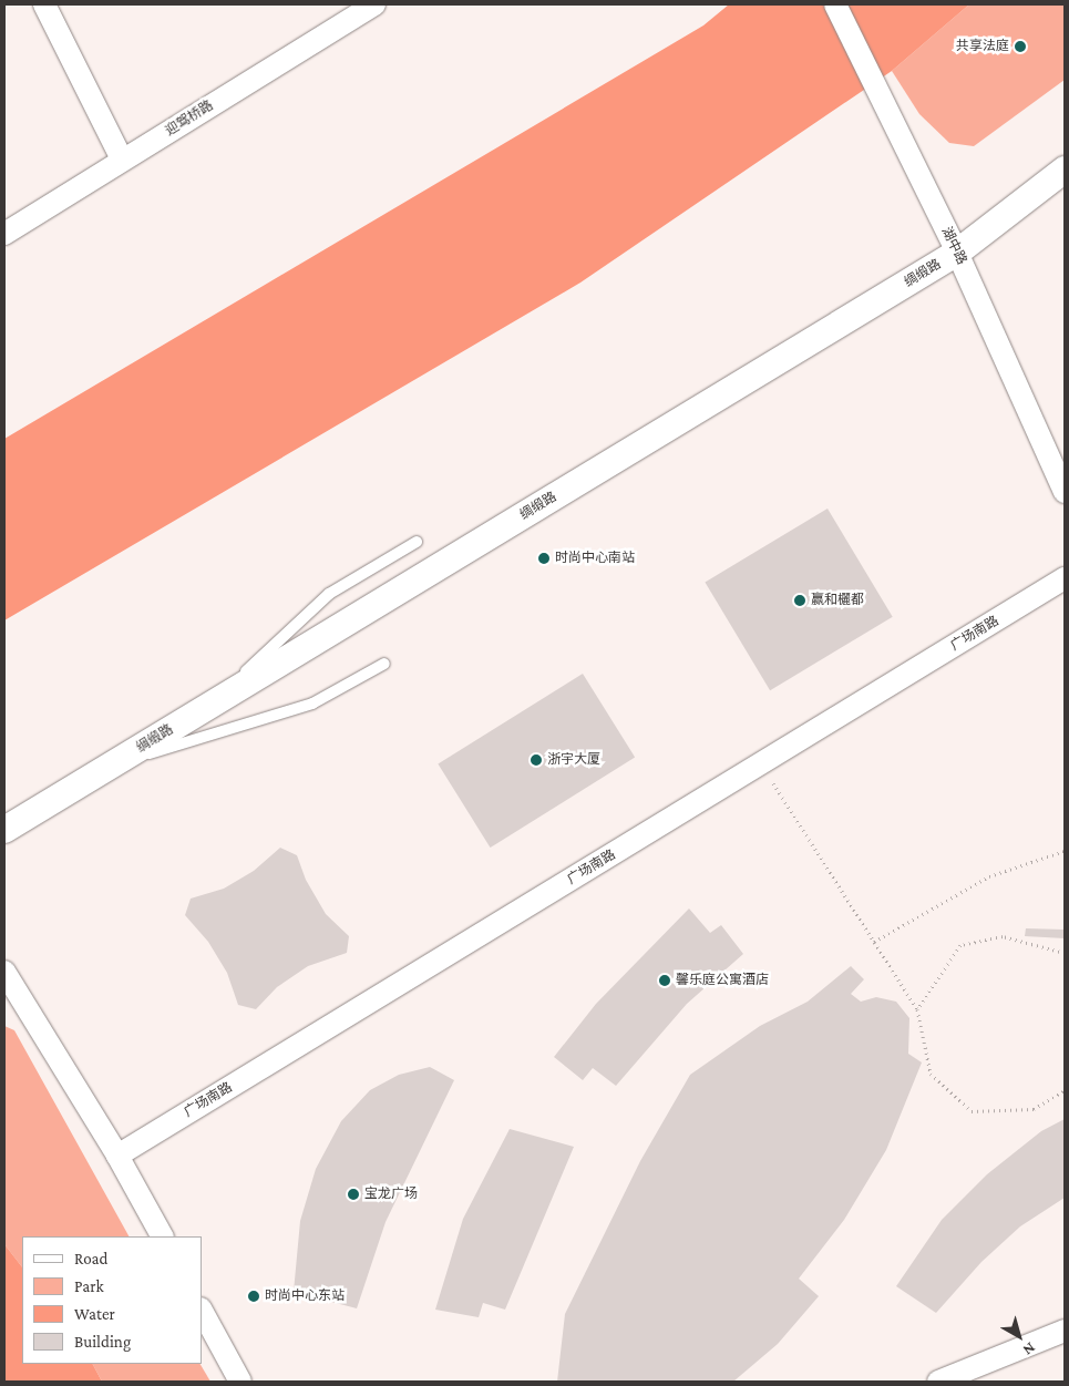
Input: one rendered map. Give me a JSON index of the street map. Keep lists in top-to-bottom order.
{
  "streets": {
    "street": [
      "迎驾桥路",
      "湖中路",
      "绸缎路",
      "广场南路"
    ]
  },
  "crossings": [
    ["湖中路", "绸缎路"]
  ],
  "places": [
    "共享法庭",
    "时尚中心南站",
    "赢和欐都",
    "浙宇大厦",
    "馨乐庭公寓酒店",
    "宝龙广场",
    "时尚中心东站"
  ],
  "legend": [
    "Road",
    "Park",
    "Water",
    "Building"
  ],
  "north": "bottom right"
}
